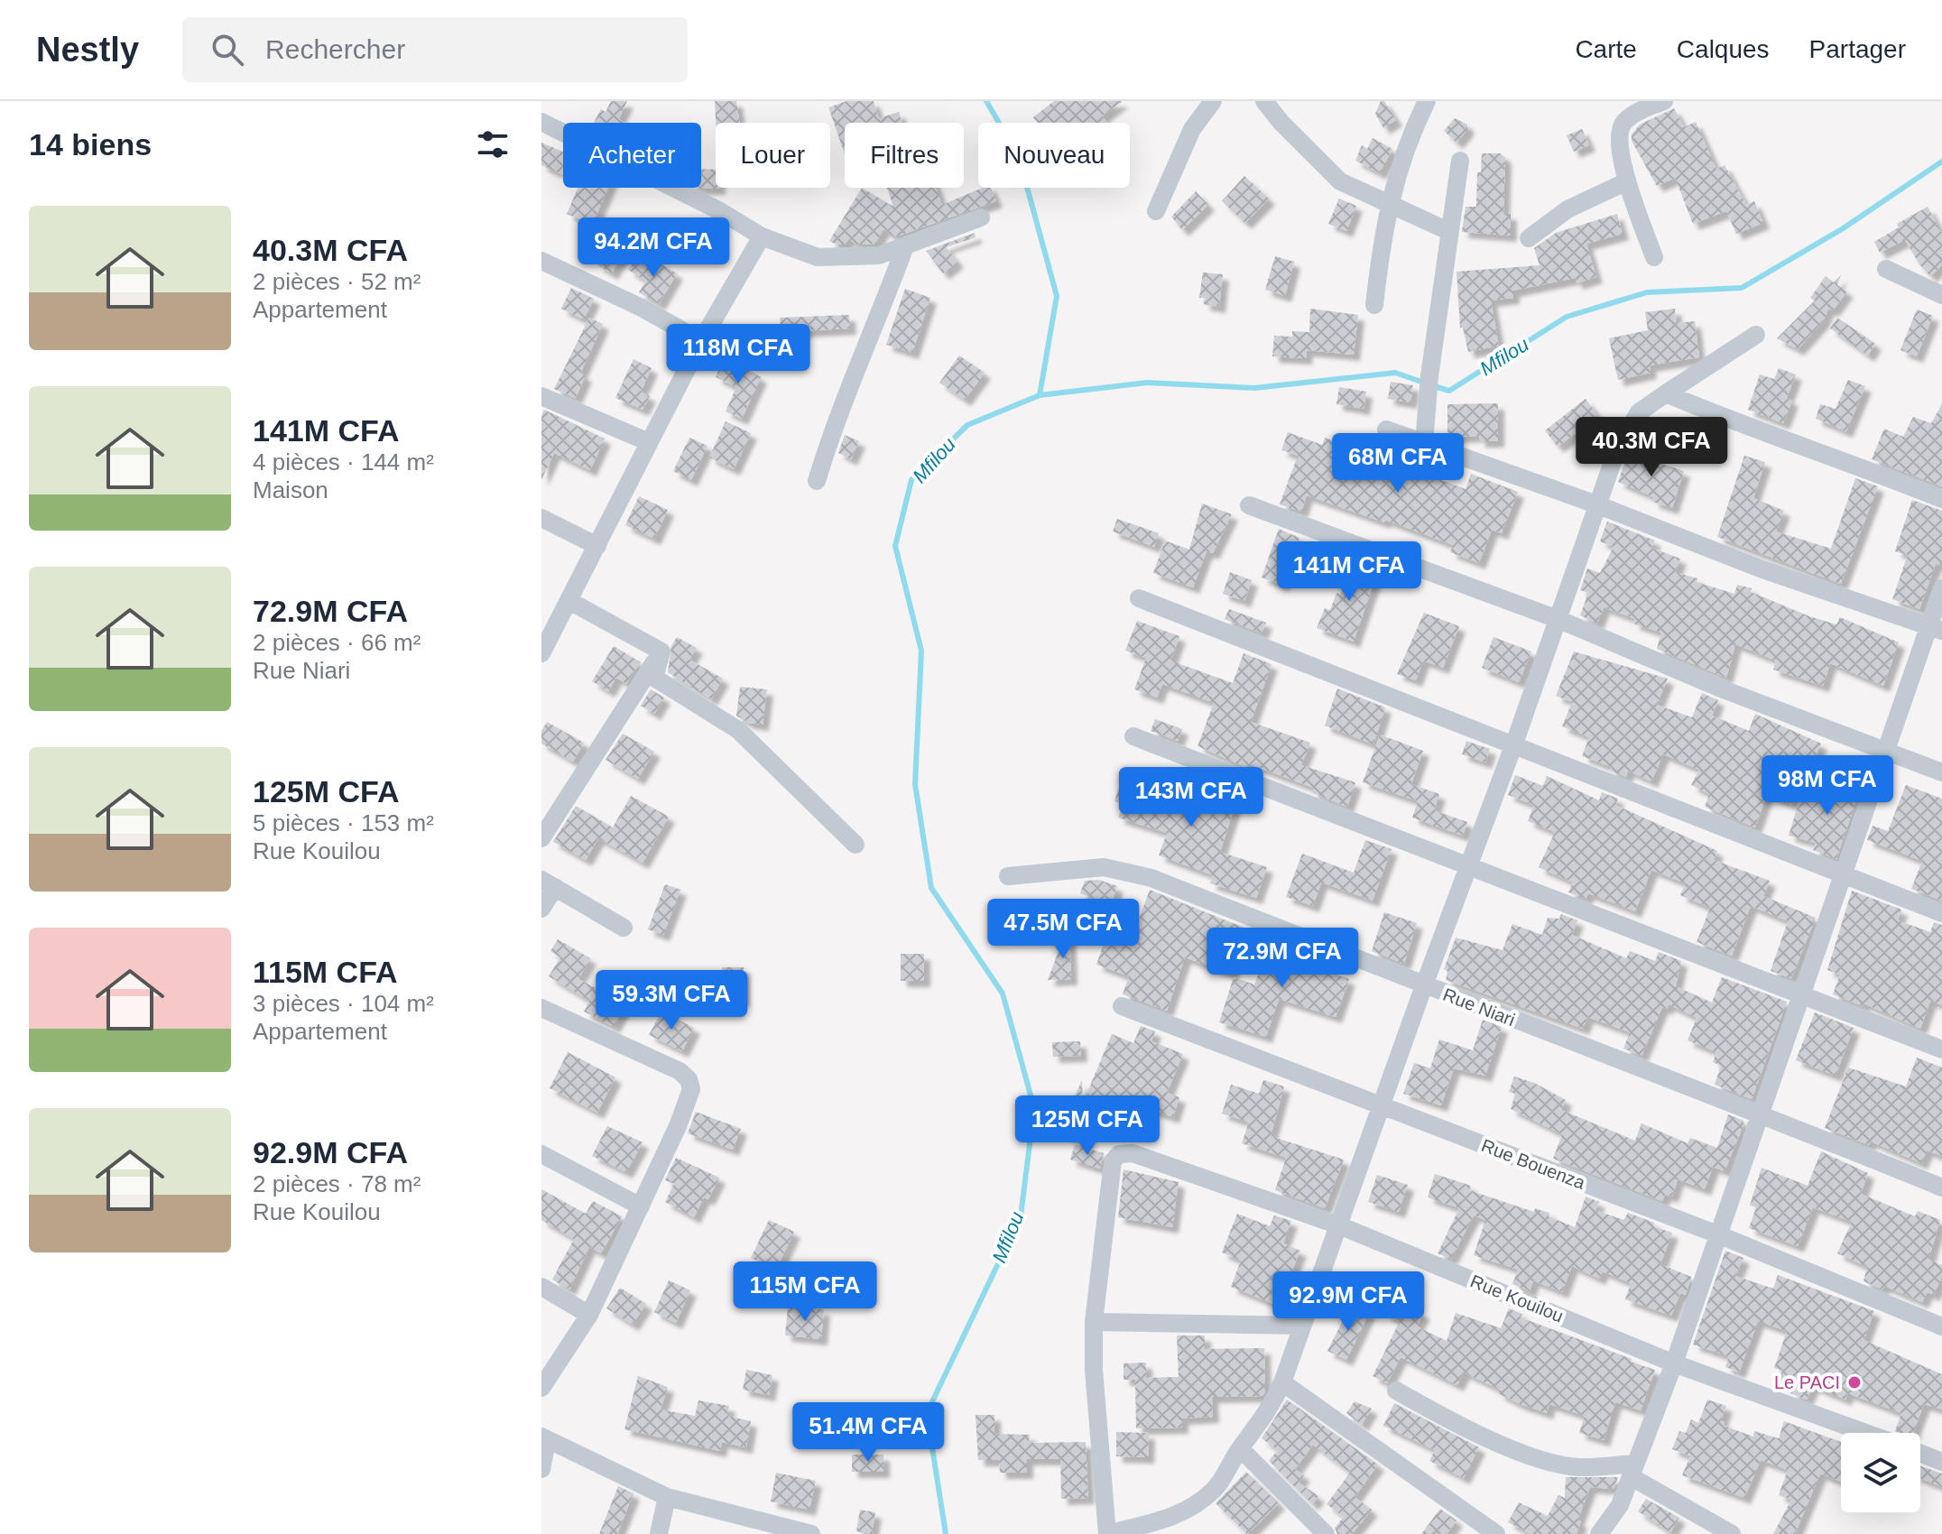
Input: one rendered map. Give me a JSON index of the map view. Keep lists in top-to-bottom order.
{
  "streets": {
    "street": ["Rue Niari", "Rue Bouenza", "Rue Kouilou"]
  },
  "water": ["Mfilou"],
  "places": ["Le PACI"],
  "page": {
    "header": "Nestly",
    "search": "Rechercher",
    "nav": ["Carte", "Calques", "Partager"],
    "heading": "14 biens",
    "chip": [
      "Acheter",
      "Louer",
      "Filtres",
      "Nouveau"
    ],
    "list": [
      {
        "name": "40.3M CFA",
        "note": "2 pièces · 52 m² · Appartement"
      },
      {
        "name": "141M CFA",
        "note": "4 pièces · 144 m² · Maison"
      },
      {
        "name": "72.9M CFA",
        "note": "2 pièces · 66 m² · Rue Niari"
      },
      {
        "name": "125M CFA",
        "note": "5 pièces · 153 m² · Rue Kouilou"
      },
      {
        "name": "115M CFA",
        "note": "3 pièces · 104 m² · Appartement"
      },
      {
        "name": "92.9M CFA",
        "note": "2 pièces · 78 m² · Rue Kouilou"
      }
    ],
    "price": [
      "94.2M CFA",
      "118M CFA",
      "40.3M CFA",
      "68M CFA",
      "141M CFA",
      "98M CFA",
      "143M CFA",
      "47.5M CFA",
      "72.9M CFA",
      "59.3M CFA",
      "125M CFA",
      "115M CFA",
      "92.9M CFA",
      "51.4M CFA"
    ]
  }
}
